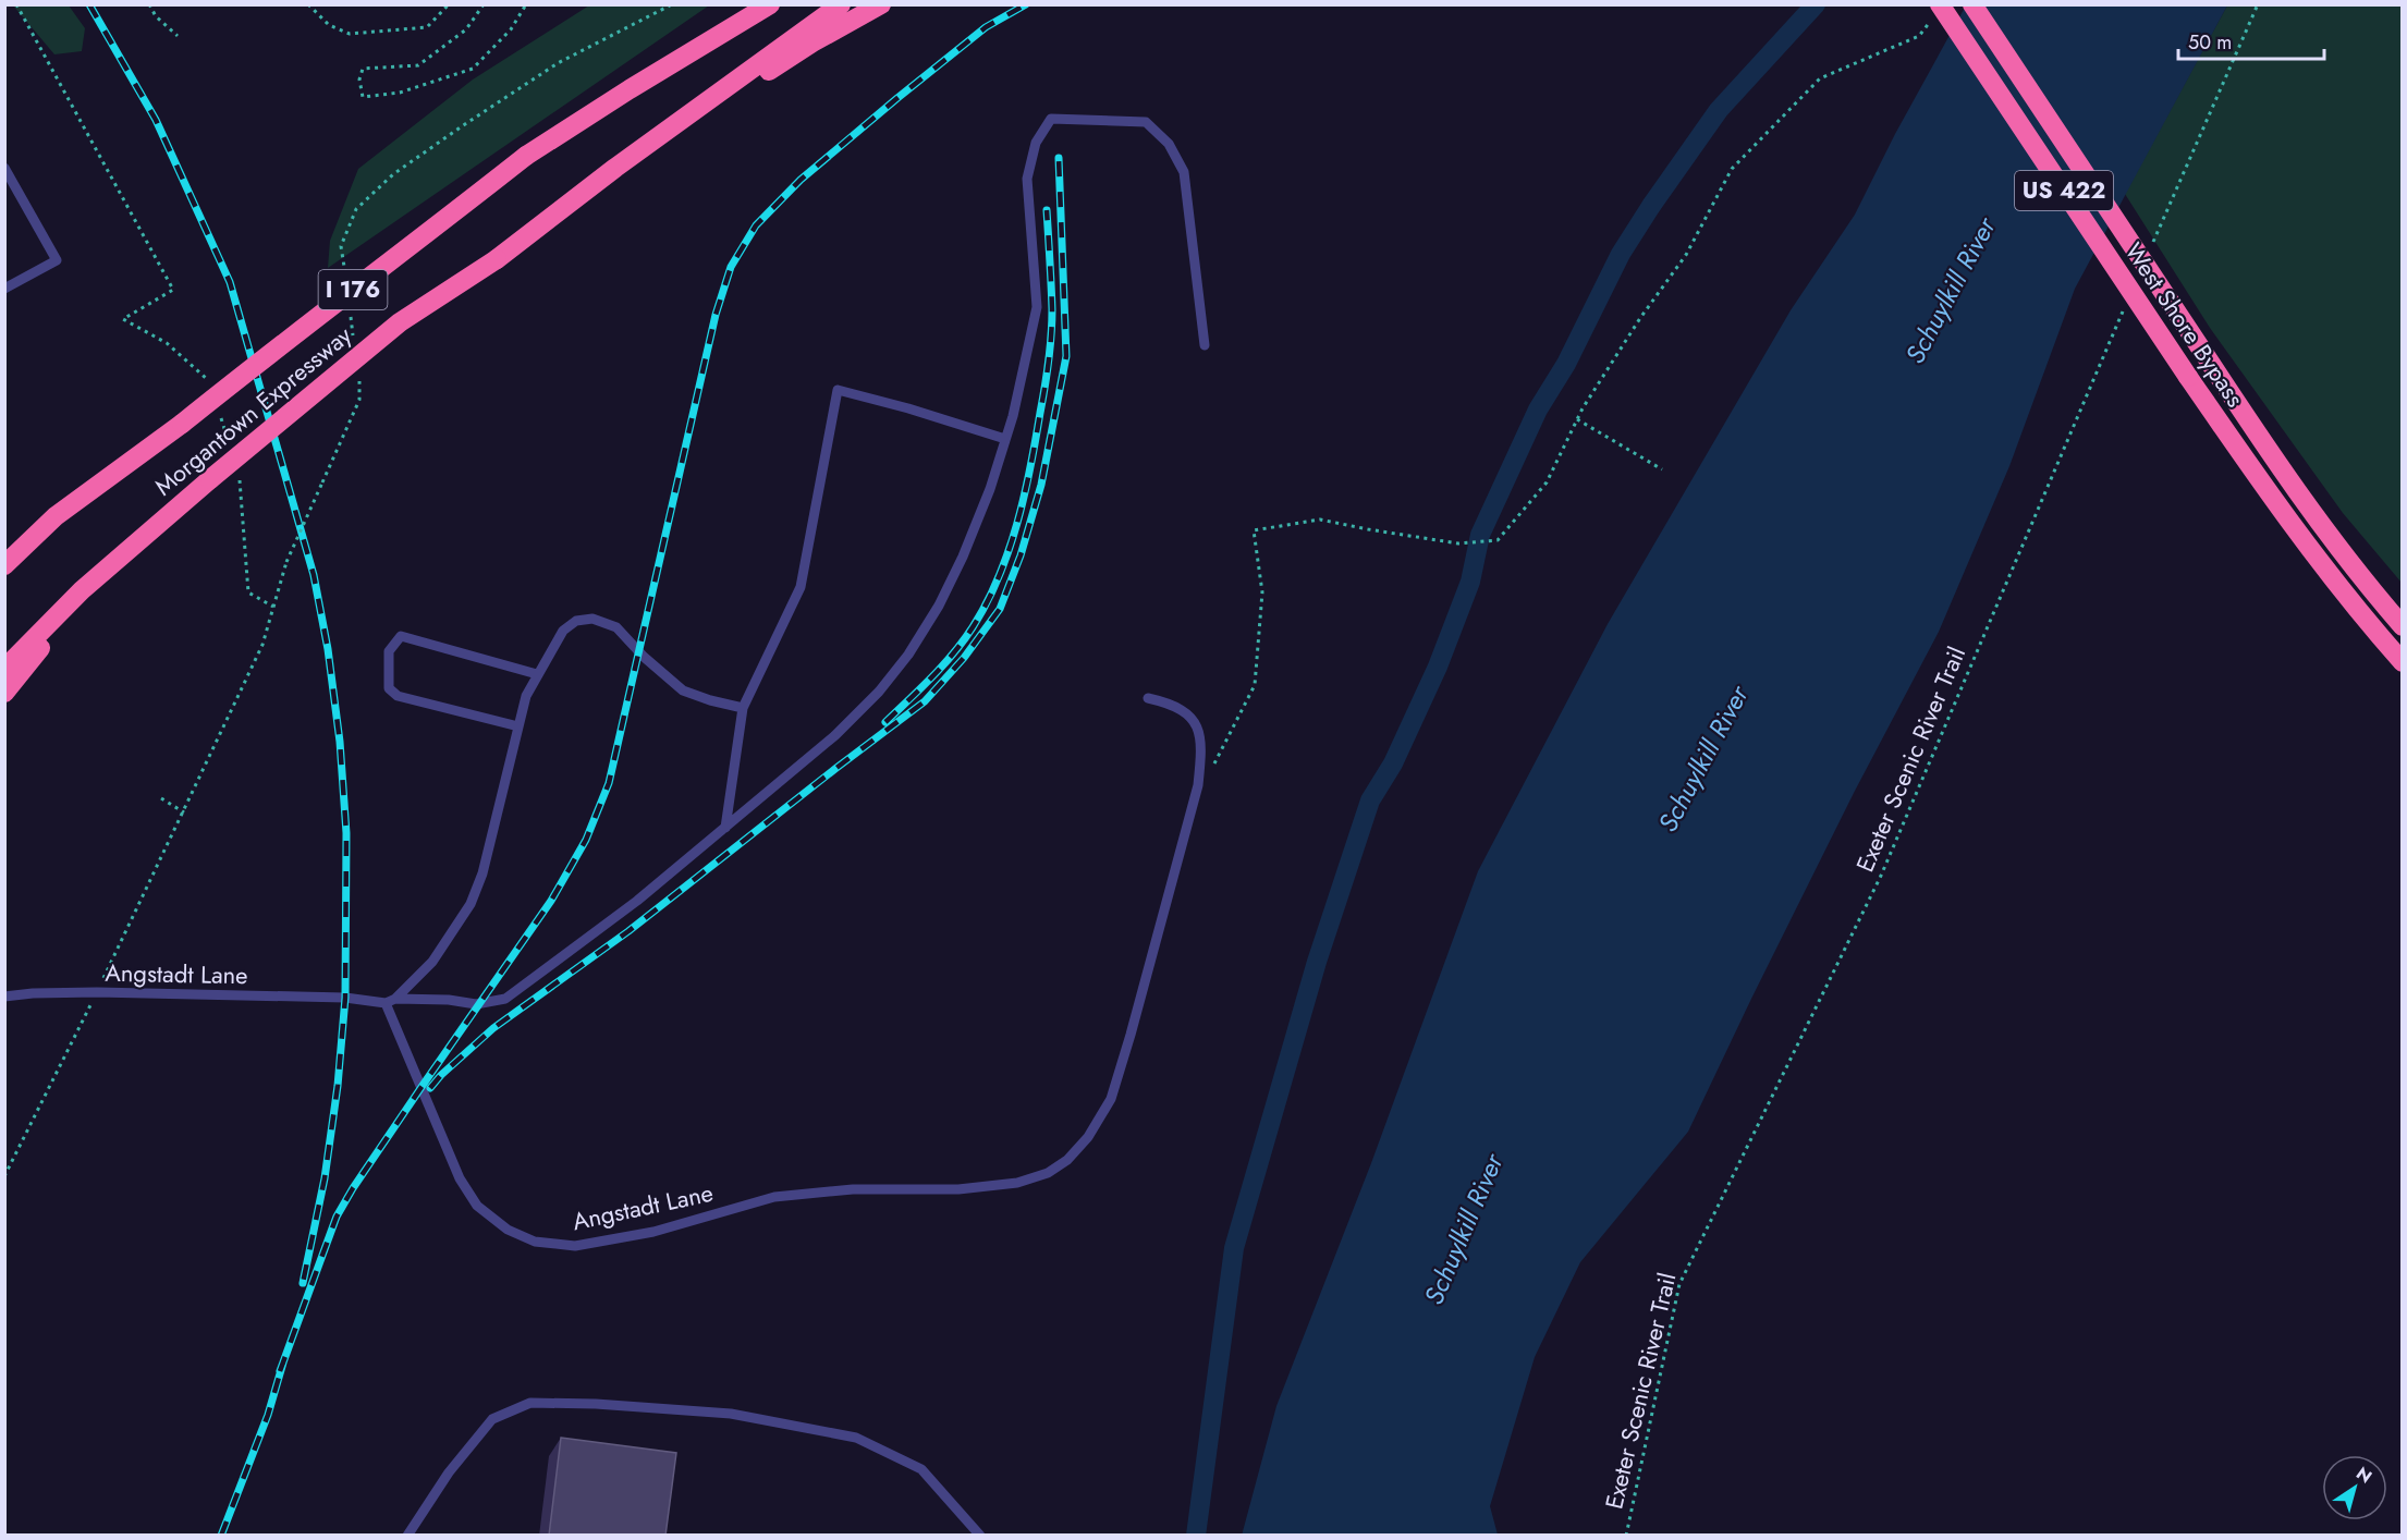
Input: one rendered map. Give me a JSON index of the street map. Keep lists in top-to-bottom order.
{
  "streets": {
    "highway": [
      "US 422",
      "I 176",
      "West Shore Bypass",
      "Morgantown Expressway"
    ],
    "lane": ["Angstadt Lane"],
    "path": ["Exeter Scenic River Trail"]
  },
  "water": ["Schuylkill River"],
  "scale_bar": "50 m",
  "north": "top right"
}
